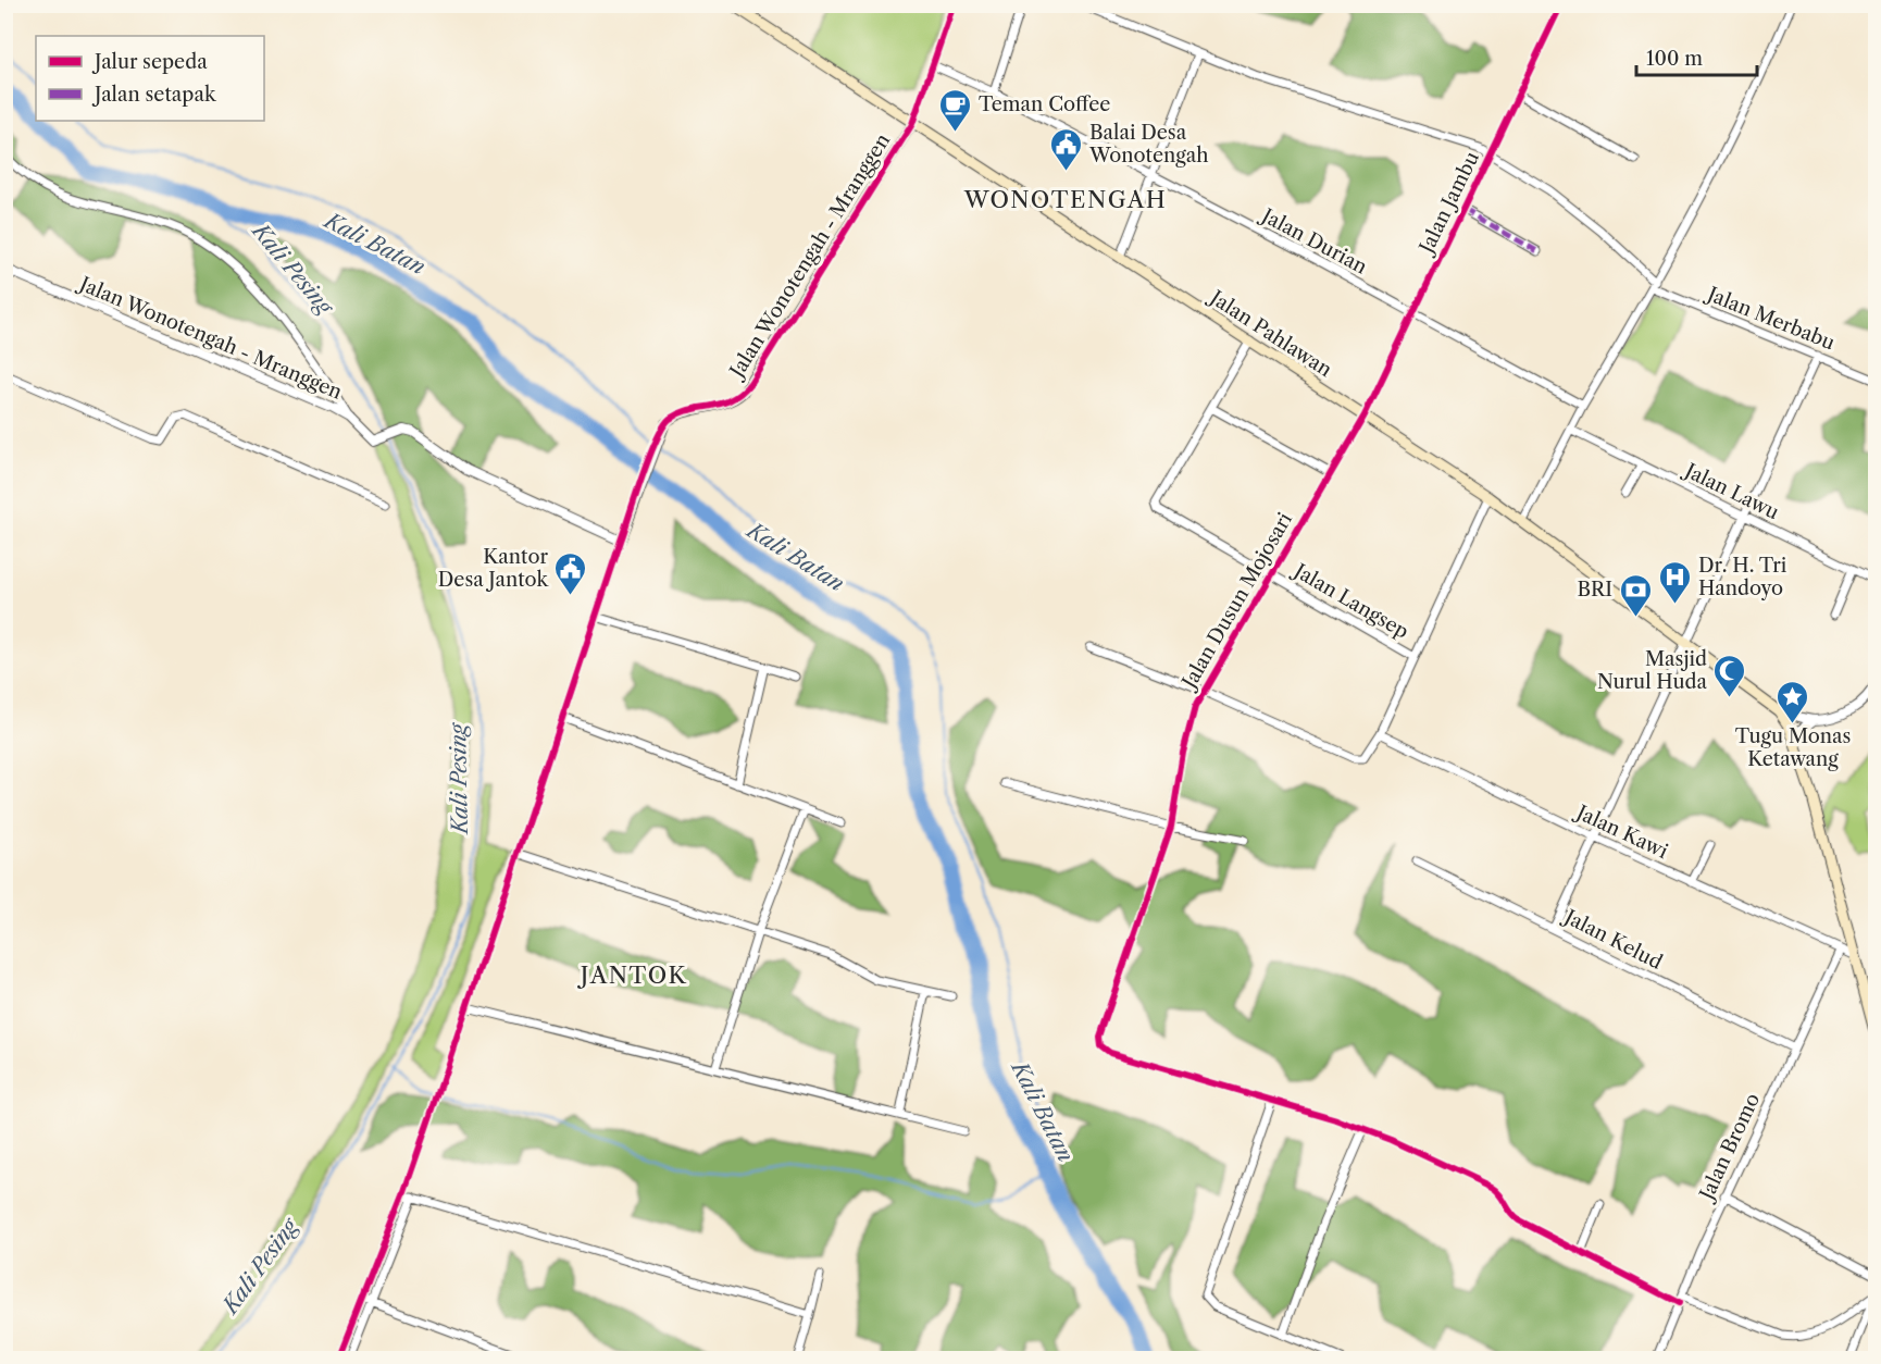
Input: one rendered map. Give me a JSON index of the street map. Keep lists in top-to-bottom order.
{
  "streets": {
    "main road": ["Jalan Pahlawan"],
    "street": [
      "Jalan Jambu",
      "Jalan Durian",
      "Jalan Wonotengah - Mranggen",
      "Jalan Merbabu",
      "Jalan Lawu",
      "Jalan Dusun Mojosari",
      "Jalan Langsep",
      "Jalan Kawi",
      "Jalan Kelud",
      "Jalan Bromo"
    ]
  },
  "crossings": [
    ["Jalan Jambu", "Jalan Durian"],
    ["Jalan Jambu", "Jalan Pahlawan"],
    ["Jalan Jambu", "Jalan Dusun Mojosari"],
    ["Jalan Wonotengah - Mranggen", "Jalan Pahlawan"],
    ["Jalan Pahlawan", "Jalan Dusun Mojosari"],
    ["Jalan Dusun Mojosari", "Jalan Langsep"],
    ["Jalan Kawi", "Jalan Bromo"],
    ["Jalan Kelud", "Jalan Bromo"]
  ],
  "districts": ["WONOTENGAH", "JANTOK"],
  "water": ["Kali Batan", "Kali Pesing"],
  "places": {
    "cafe": ["Teman Coffee"],
    "public building": ["Balai Desa Wonotengah", "Kantor Desa Jantok"],
    "hospital": ["Dr. H. Tri Handoyo"],
    "bank": ["BRI"],
    "mosque": ["Masjid Nurul Huda"],
    "place": ["Tugu Monas Ketawang"]
  },
  "legend": ["Jalur sepeda", "Jalan setapak"],
  "scale_bar": "100 m"
}
